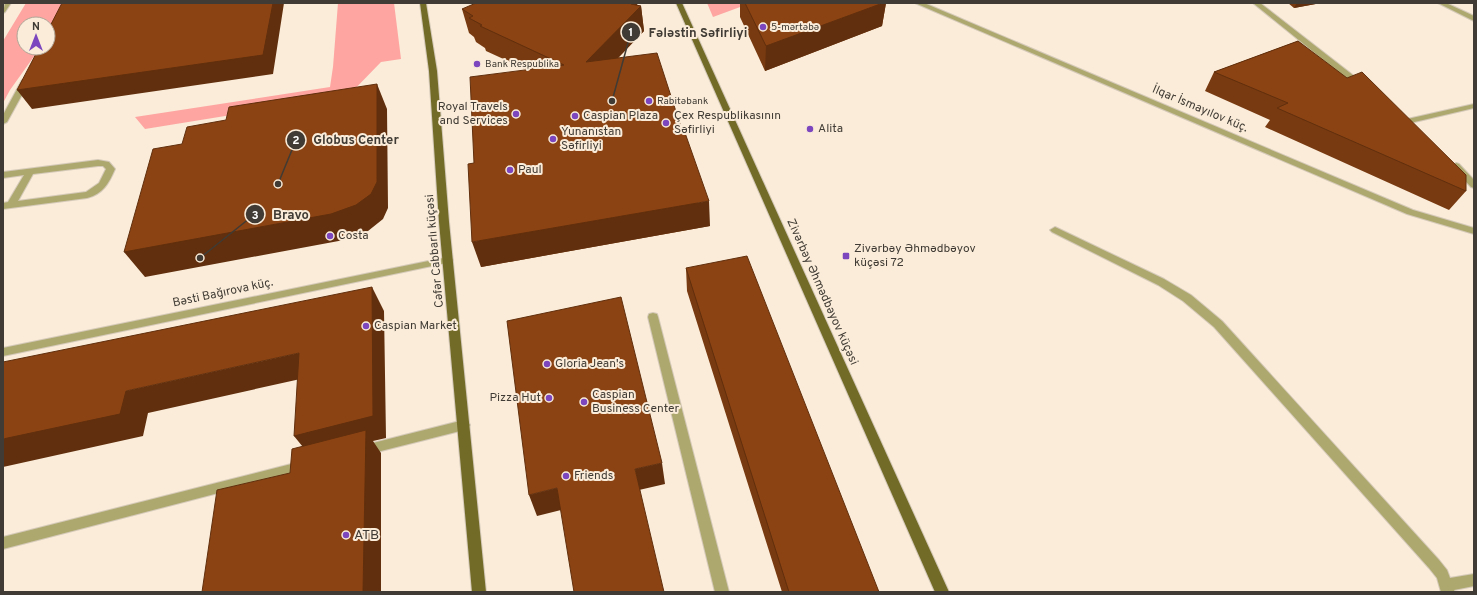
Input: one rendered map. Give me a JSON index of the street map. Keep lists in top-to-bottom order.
{
  "streets": {
    "main road": ["Cəfər Cabbarlı küçəsi", "Zivərbəy Əhmədbəyov küçəsi"],
    "street": ["İlqar İsmayılov küç.", "Bəsti Bağırova küç."]
  },
  "crossings": [
    ["Cəfər Cabbarlı küçəsi", "Bəsti Bağırova küç."]
  ],
  "places": {
    "other": [
      "5-mərtəbə",
      "Bank Respublika",
      "Fələstin Səfirliyi",
      "Rabitəbank",
      "Royal Travels and Services",
      "Caspian Plaza",
      "Çex Respublikasının Səfirliyi",
      "Alita",
      "Yunanıstan Səfirliyi",
      "Paul",
      "Globus Center",
      "Costa",
      "Bravo",
      "Caspian Market",
      "Gloria Jean's",
      "Pizza Hut",
      "Caspian Business Center",
      "Friends",
      "ATB"
    ],
    "transit": ["Zivərbəy Əhmədbəyov küçəsi 72"]
  },
  "north": "top"
}
